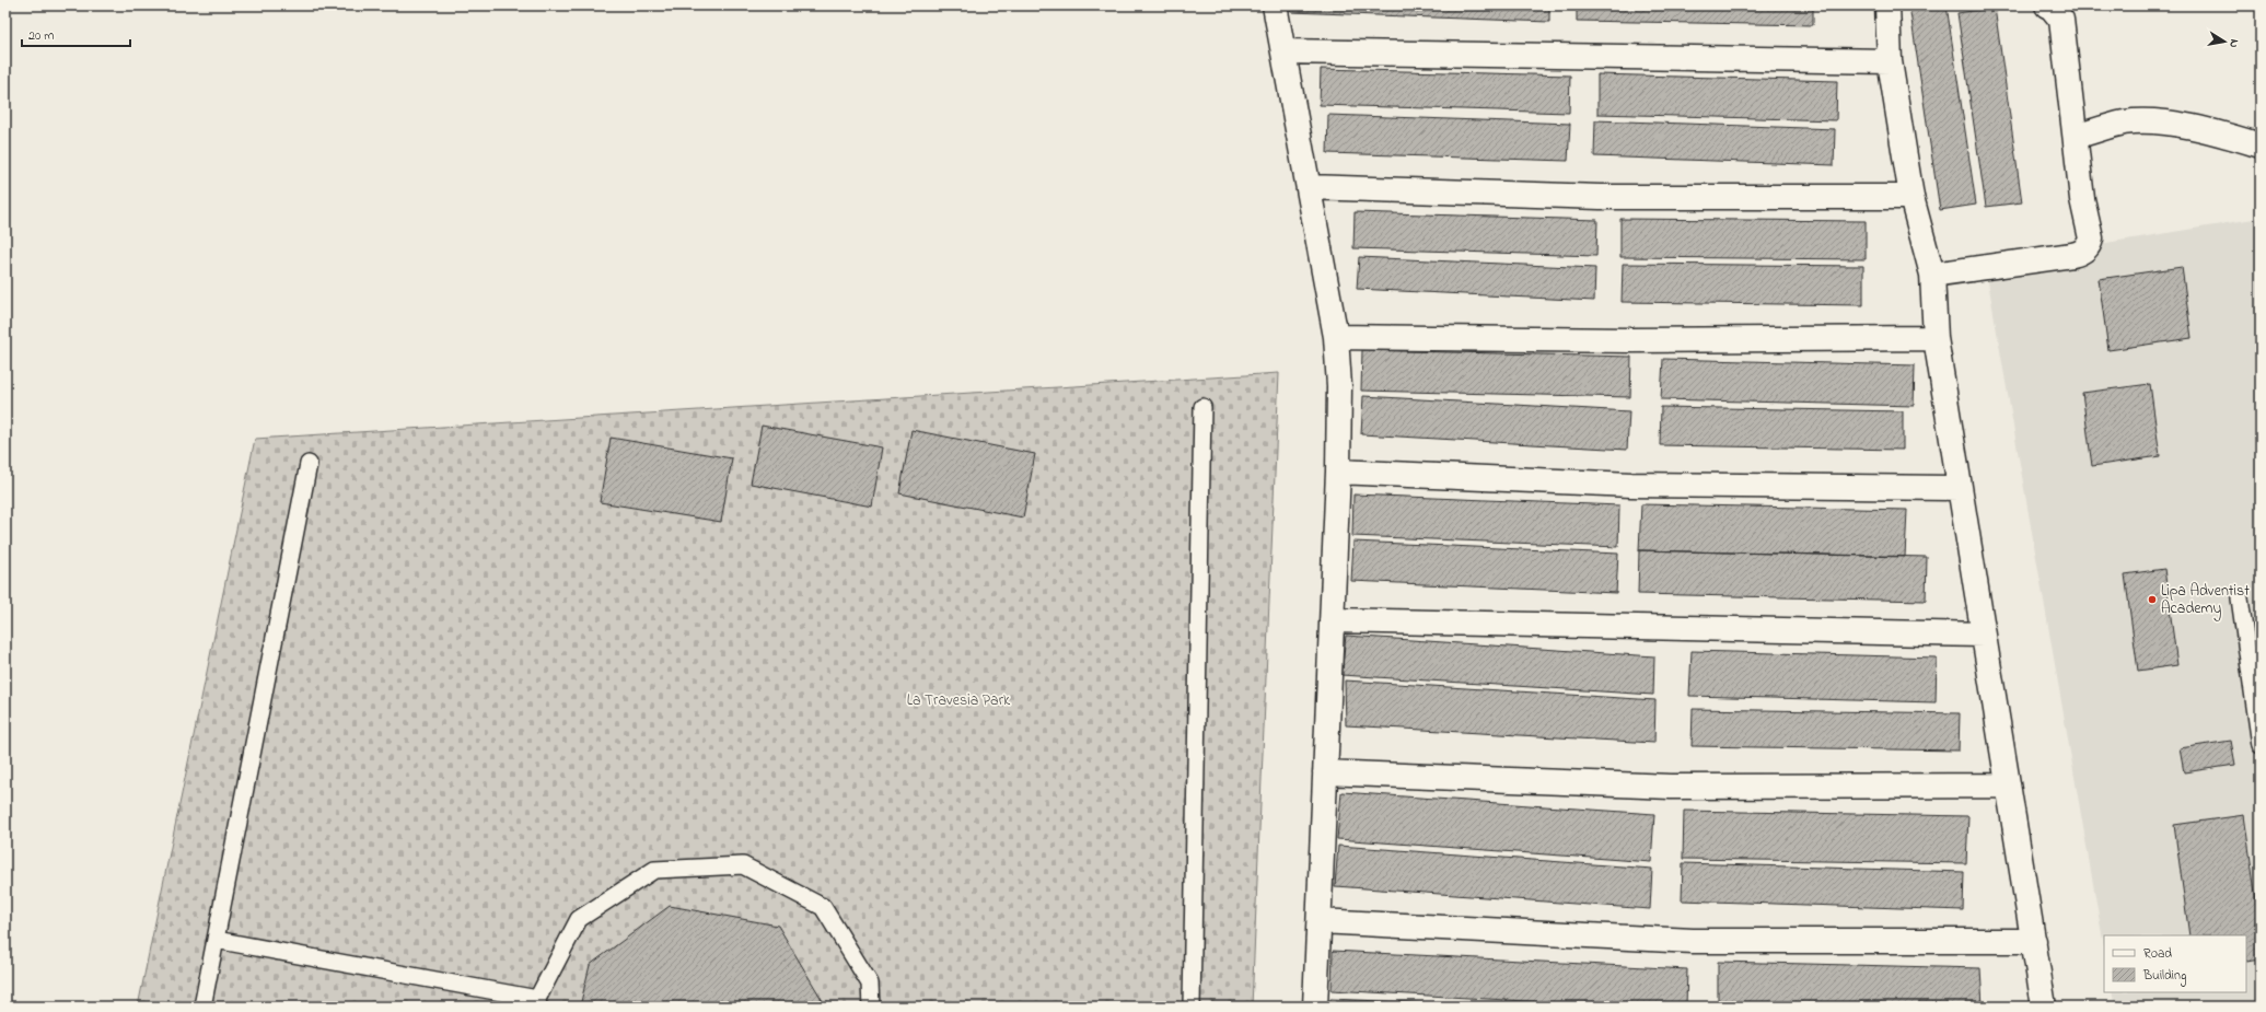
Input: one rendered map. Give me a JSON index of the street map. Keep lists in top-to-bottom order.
{
  "parks": ["La Travesia Park"],
  "places": ["Lipa Adventist Academy"],
  "legend": ["Road", "Building"],
  "scale_bar": "20 m",
  "north": "right"
}
